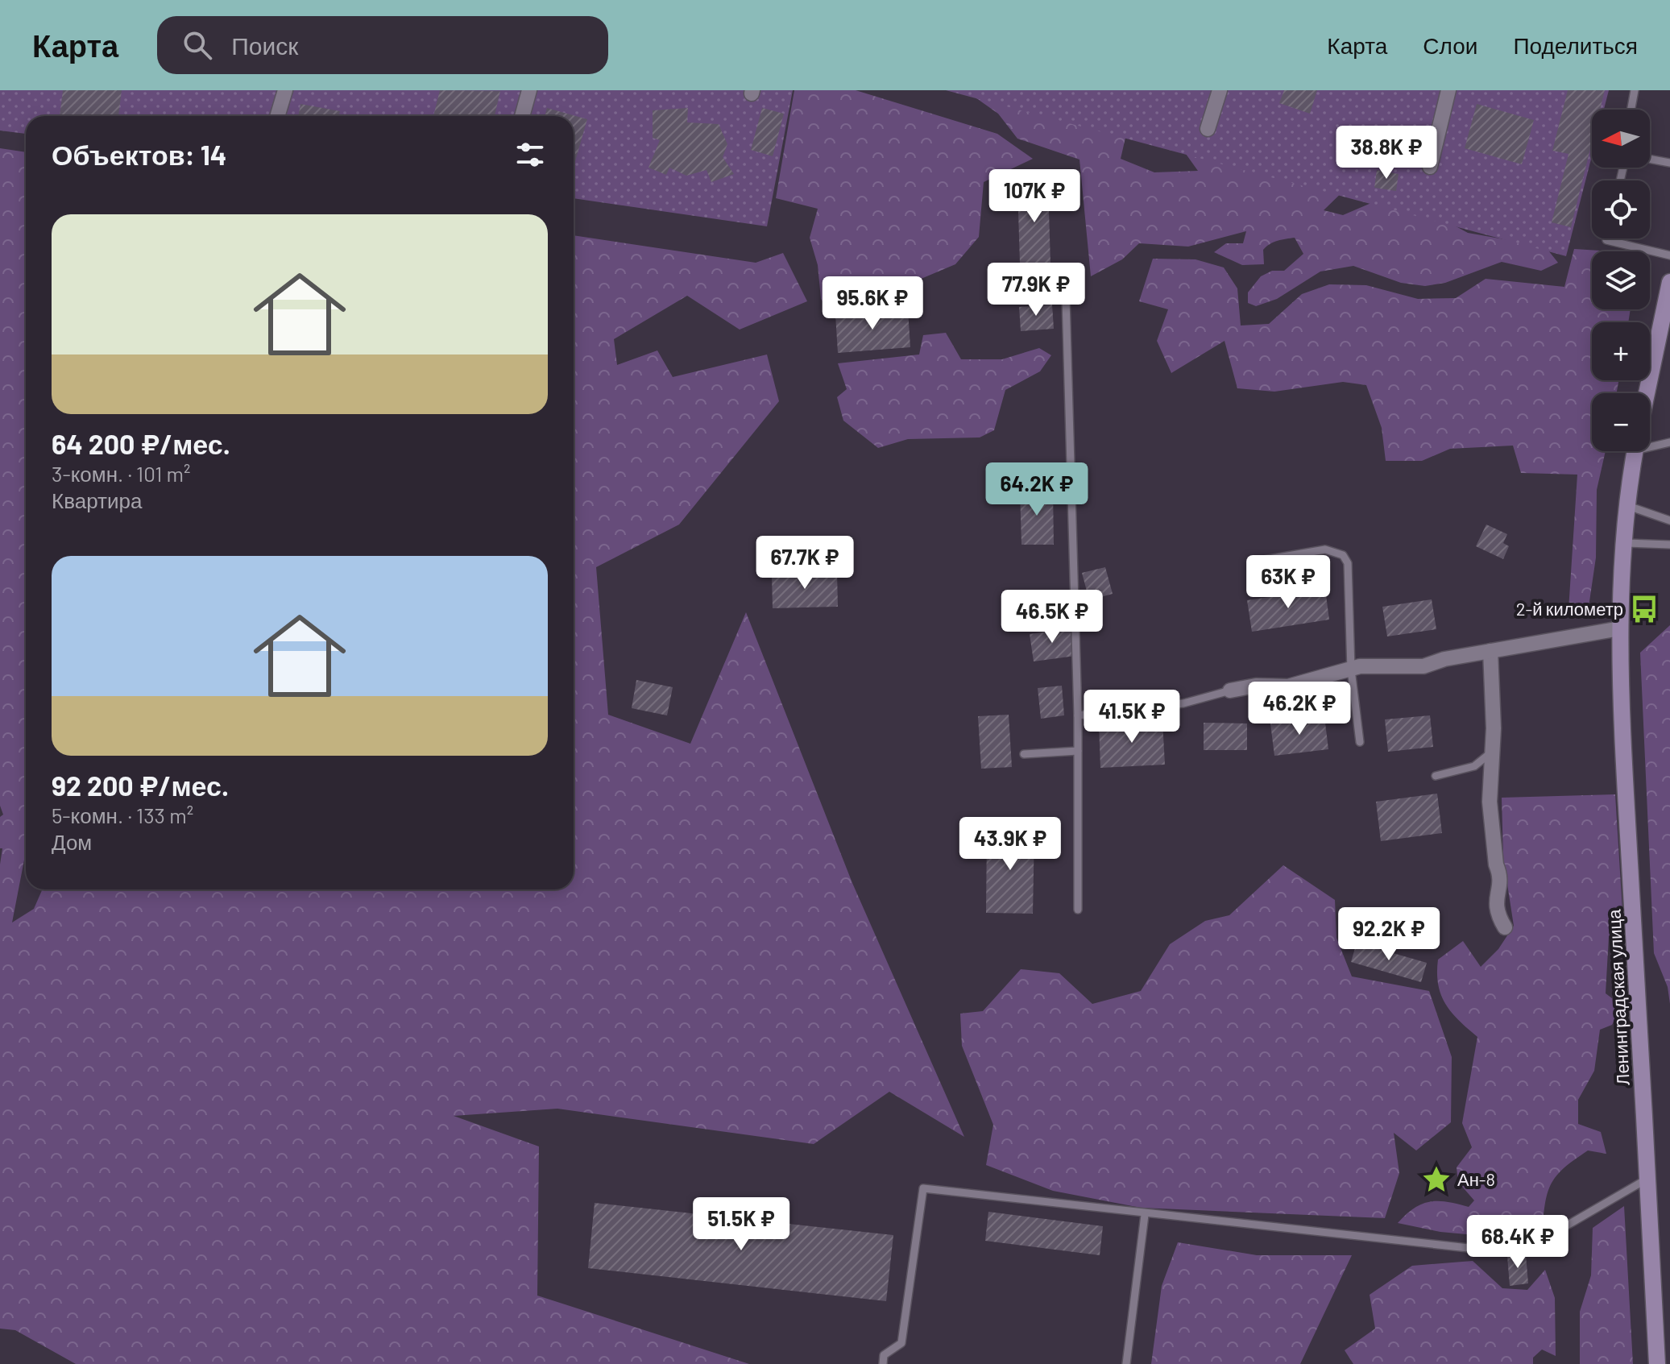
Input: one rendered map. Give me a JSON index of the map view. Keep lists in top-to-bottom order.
{
  "streets": {
    "main road": ["Ленинградская улица"]
  },
  "places": {
    "bus stop": ["2-й километр"],
    "place": ["Ан-8"]
  },
  "north": "left",
  "page": {
    "header": "Карта",
    "search": "Поиск",
    "nav": ["Карта", "Слои", "Поделиться"],
    "map_buttons": ["+", "−"],
    "heading": "Объектов: 14",
    "price": [
      "38.8K ₽",
      "107K ₽",
      "77.9K ₽",
      "95.6K ₽",
      "64.2K ₽",
      "67.7K ₽",
      "63K ₽",
      "46.5K ₽",
      "46.2K ₽",
      "41.5K ₽",
      "43.9K ₽",
      "92.2K ₽",
      "51.5K ₽",
      "68.4K ₽"
    ],
    "list": [
      {
        "name": "64 200 ₽/мес.",
        "note": "3-комн. · 101 m² · Квартира"
      },
      {
        "name": "92 200 ₽/мес.",
        "note": "5-комн. · 133 m² · Дом"
      }
    ]
  }
}
